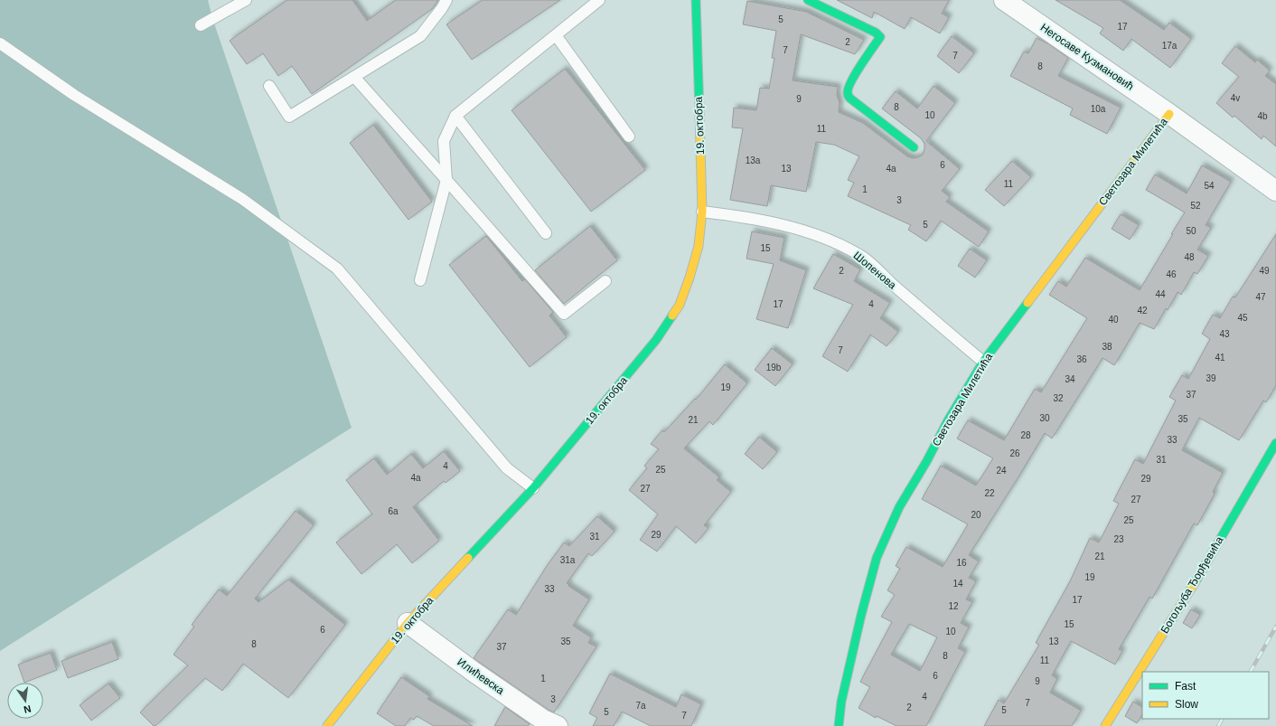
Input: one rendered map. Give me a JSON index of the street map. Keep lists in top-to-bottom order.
{
  "streets": {
    "street": [
      "Негосаве Кузмановић",
      "19. октобра",
      "Светозара Милетића",
      "Богољуба Ђорђевића",
      "Илићевска"
    ],
    "lane": ["Шопенова"]
  },
  "crossings": [
    ["Негосаве Кузмановић", "Светозара Милетића"],
    ["19. октобра", "Шопенова"],
    ["19. октобра", "Илићевска"],
    ["Светозара Милетића", "Шопенова"]
  ],
  "house_numbers": [
    "5",
    "17",
    "2",
    "17a",
    "7",
    "7",
    "8",
    "4v",
    "9",
    "8",
    "10a",
    "10",
    "4b",
    "11",
    "13a",
    "6",
    "13",
    "4a",
    "11",
    "54",
    "1",
    "3",
    "52",
    "5",
    "50",
    "15",
    "48",
    "2",
    "49",
    "46",
    "44",
    "47",
    "17",
    "4",
    "42",
    "45",
    "40",
    "43",
    "38",
    "7",
    "41",
    "36",
    "19b",
    "39",
    "34",
    "19",
    "37",
    "32",
    "30",
    "35",
    "21",
    "28",
    "33",
    "26",
    "31",
    "4",
    "25",
    "24",
    "4a",
    "29",
    "27",
    "22",
    "27",
    "6a",
    "20",
    "25",
    "29",
    "31",
    "23",
    "21",
    "31a",
    "16",
    "19",
    "14",
    "33",
    "17",
    "12",
    "15",
    "6",
    "10",
    "35",
    "13",
    "8",
    "37",
    "8",
    "11",
    "6",
    "1",
    "9",
    "4",
    "3",
    "7",
    "7a",
    "2",
    "5",
    "5",
    "7"
  ],
  "legend": ["Fast", "Slow"],
  "north": "bottom"
}
